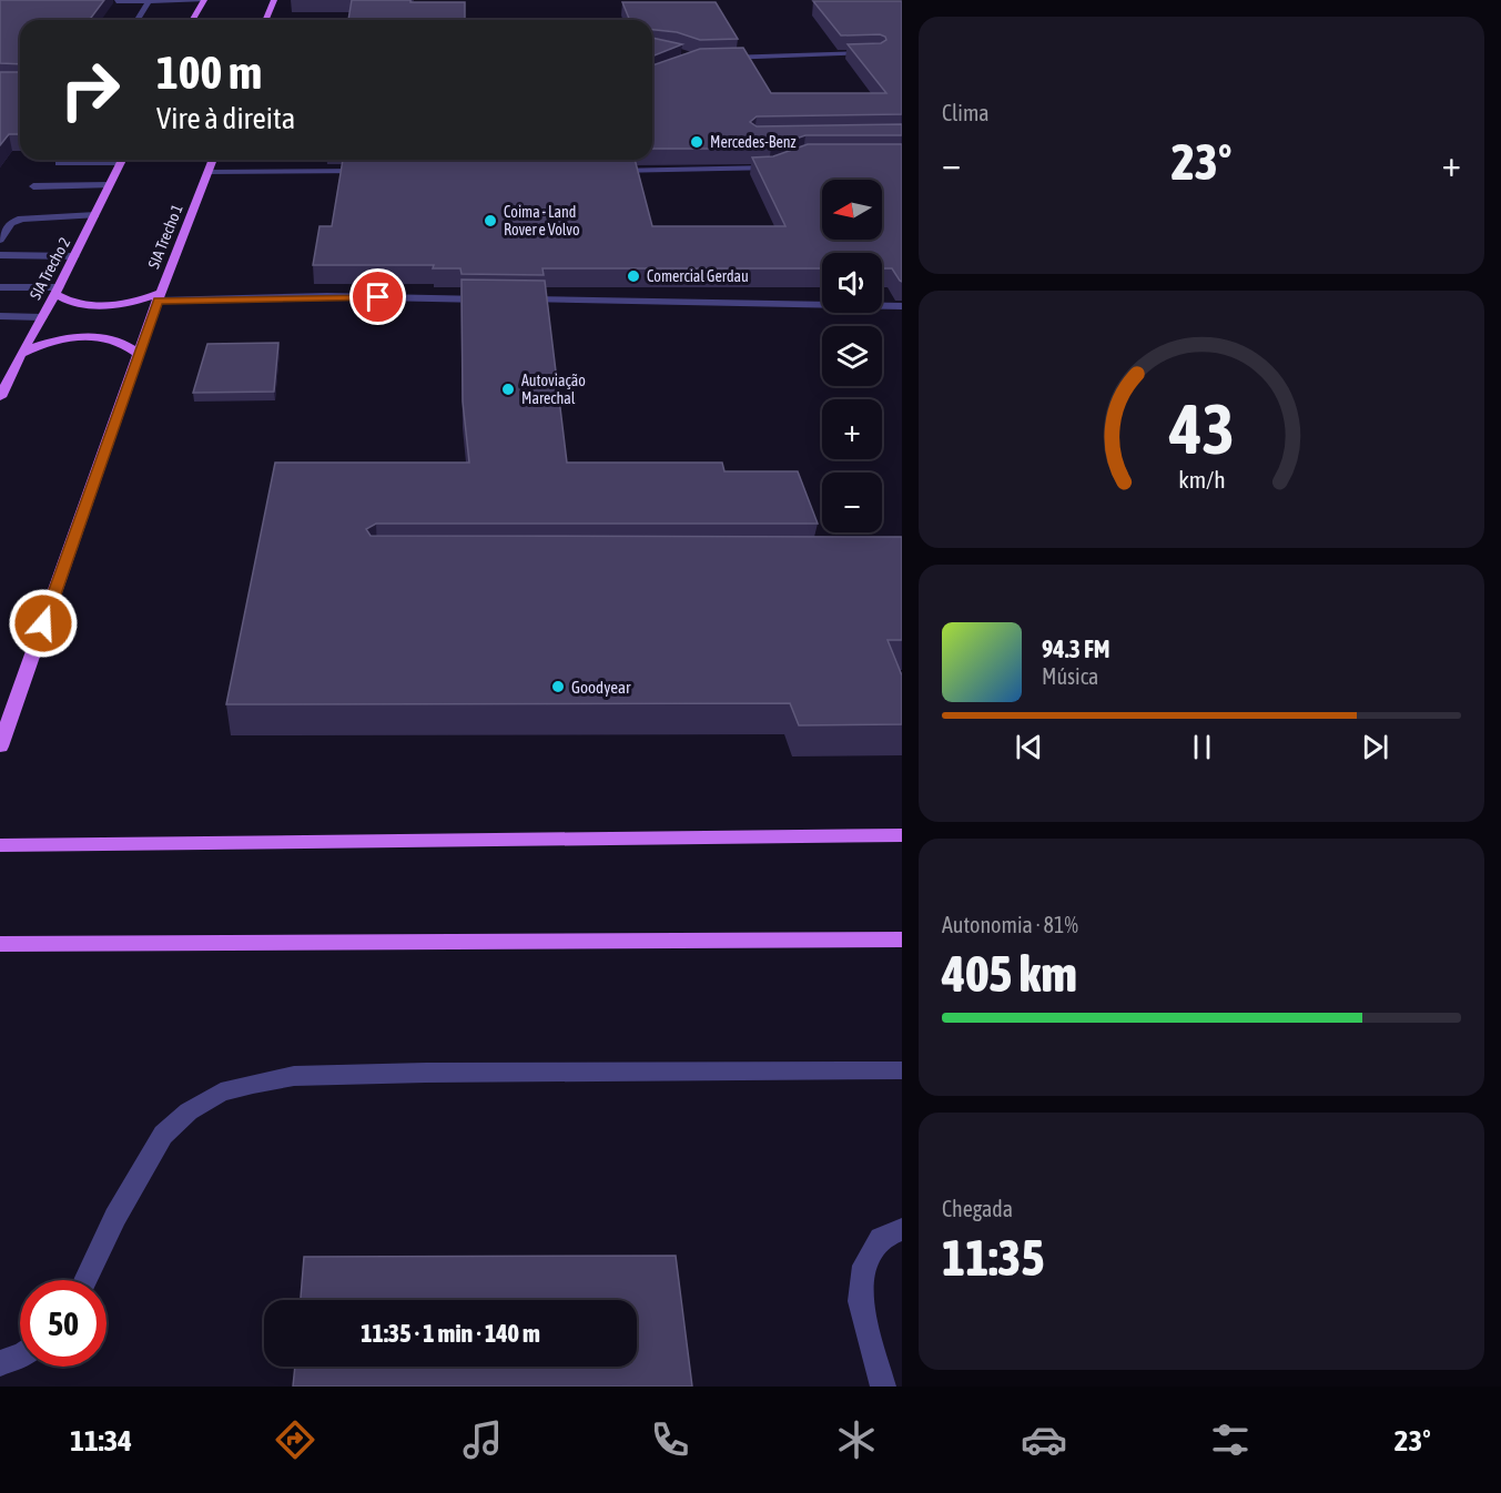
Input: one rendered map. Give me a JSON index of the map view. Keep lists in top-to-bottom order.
{
  "streets": {
    "main road": ["SIA Trecho 1", "SIA Trecho 2"]
  },
  "places": [
    "Mercedes-Benz",
    "Coima - Land Rover e Volvo",
    "Comercial Gerdau",
    "Autoviação Marechal",
    "Goodyear"
  ],
  "north": "left",
  "page": {
    "tile": [
      "Clima",
      ["Autonomia · 81%", "405 km"],
      ["Chegada", "11:35"]
    ],
    "turn": ["100 m", "Vire à direita"],
    "heat": ["−", "23°", "+"],
    "map_buttons": ["+", "−"],
    "song": ["94.3 FM", "Música"],
    "limit": "50",
    "trip": "11:35 · 1 min · 140 m",
    "tabs": ["11:34", "23°"],
    "gauge": ["43", "km/h"]
  }
}
